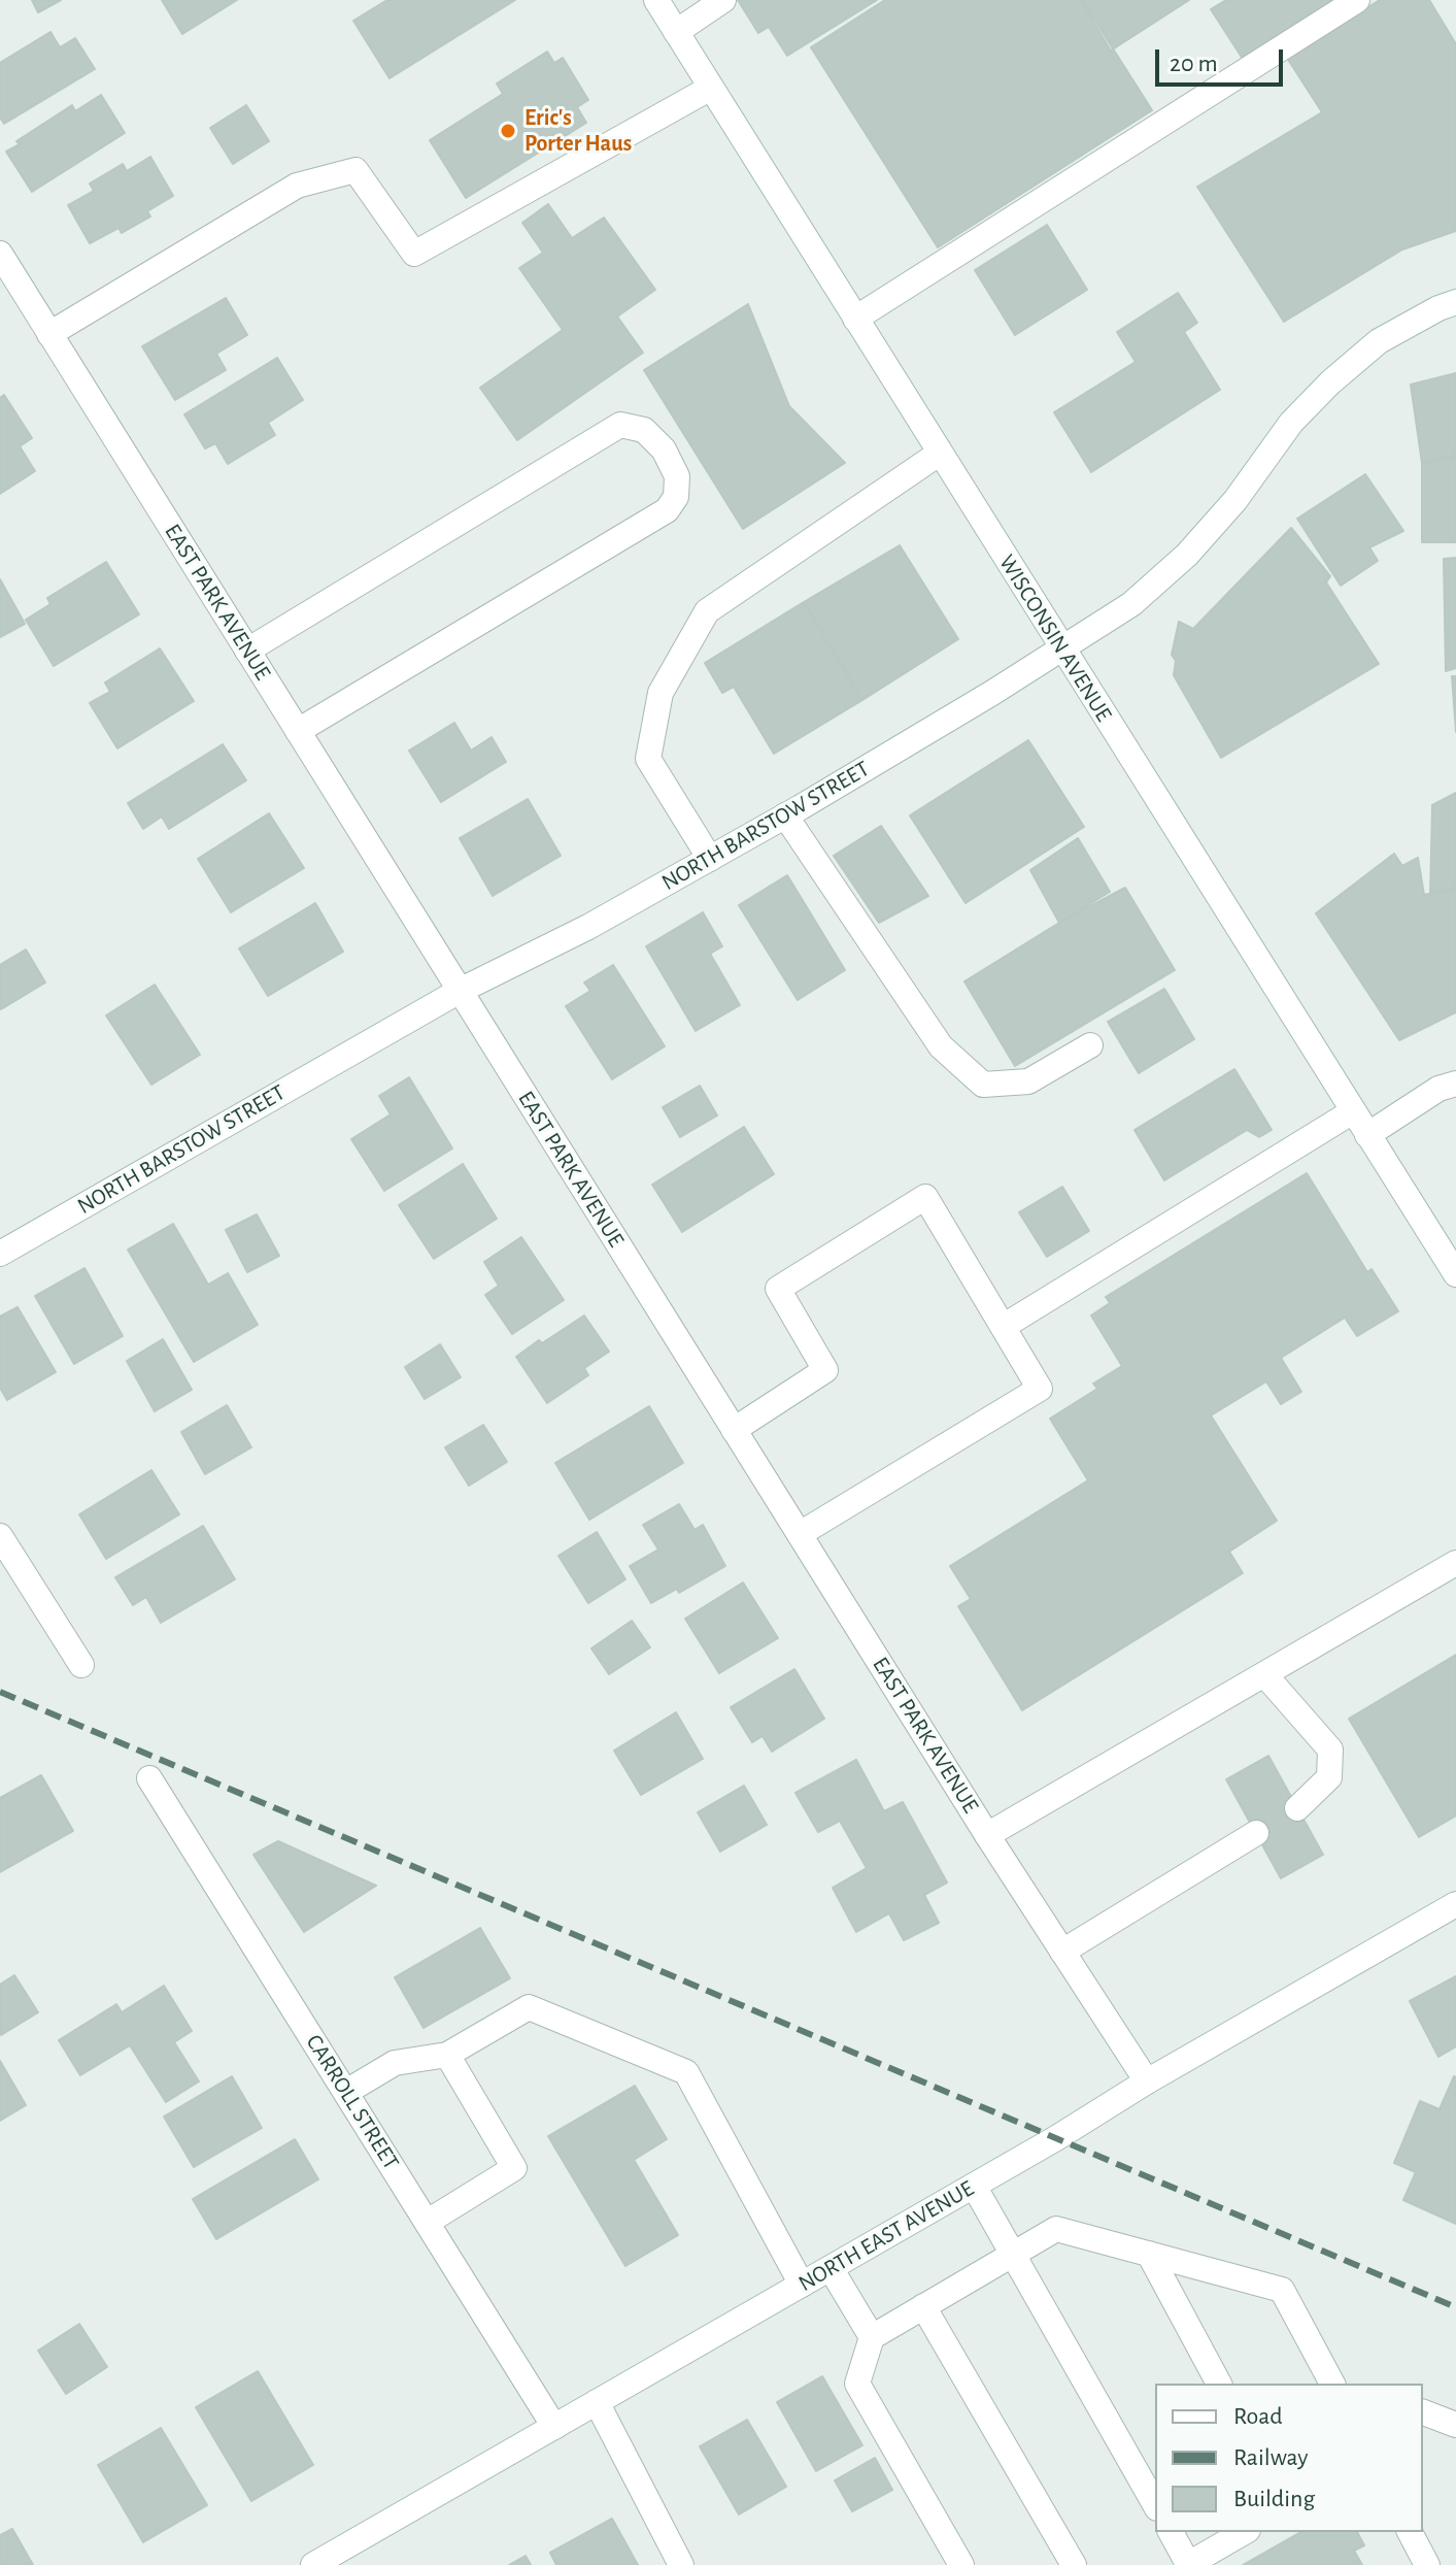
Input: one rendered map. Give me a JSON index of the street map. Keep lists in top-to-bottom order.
{
  "streets": {
    "street": [
      "EAST PARK AVENUE",
      "WISCONSIN AVENUE",
      "NORTH BARSTOW STREET",
      "CARROLL STREET",
      "NORTH EAST AVENUE"
    ]
  },
  "crossings": [
    ["EAST PARK AVENUE", "NORTH BARSTOW STREET"],
    ["EAST PARK AVENUE", "NORTH EAST AVENUE"],
    ["WISCONSIN AVENUE", "NORTH BARSTOW STREET"],
    ["CARROLL STREET", "NORTH EAST AVENUE"]
  ],
  "places": ["Eric's Porter Haus"],
  "legend": ["Road", "Railway", "Building"],
  "scale_bar": "20 m"
}
